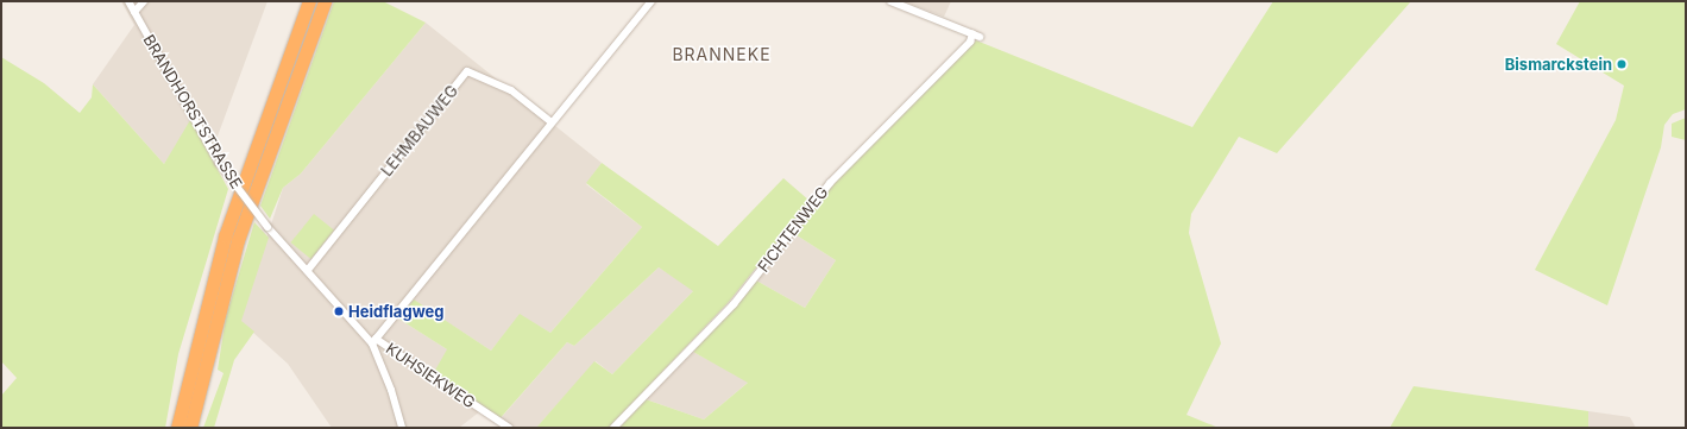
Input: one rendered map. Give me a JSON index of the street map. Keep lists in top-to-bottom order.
{
  "streets": {
    "street": [
      "BRANDHORSTSTRASSE",
      "LEHMBAUWEG",
      "FICHTENWEG",
      "KUHSIEKWEG"
    ]
  },
  "crossings": [
    ["BRANDHORSTSTRASSE", "LEHMBAUWEG"],
    ["BRANDHORSTSTRASSE", "KUHSIEKWEG"]
  ],
  "districts": ["BRANNEKE"],
  "places": ["Bismarckstein", "Heidflagweg"]
}
